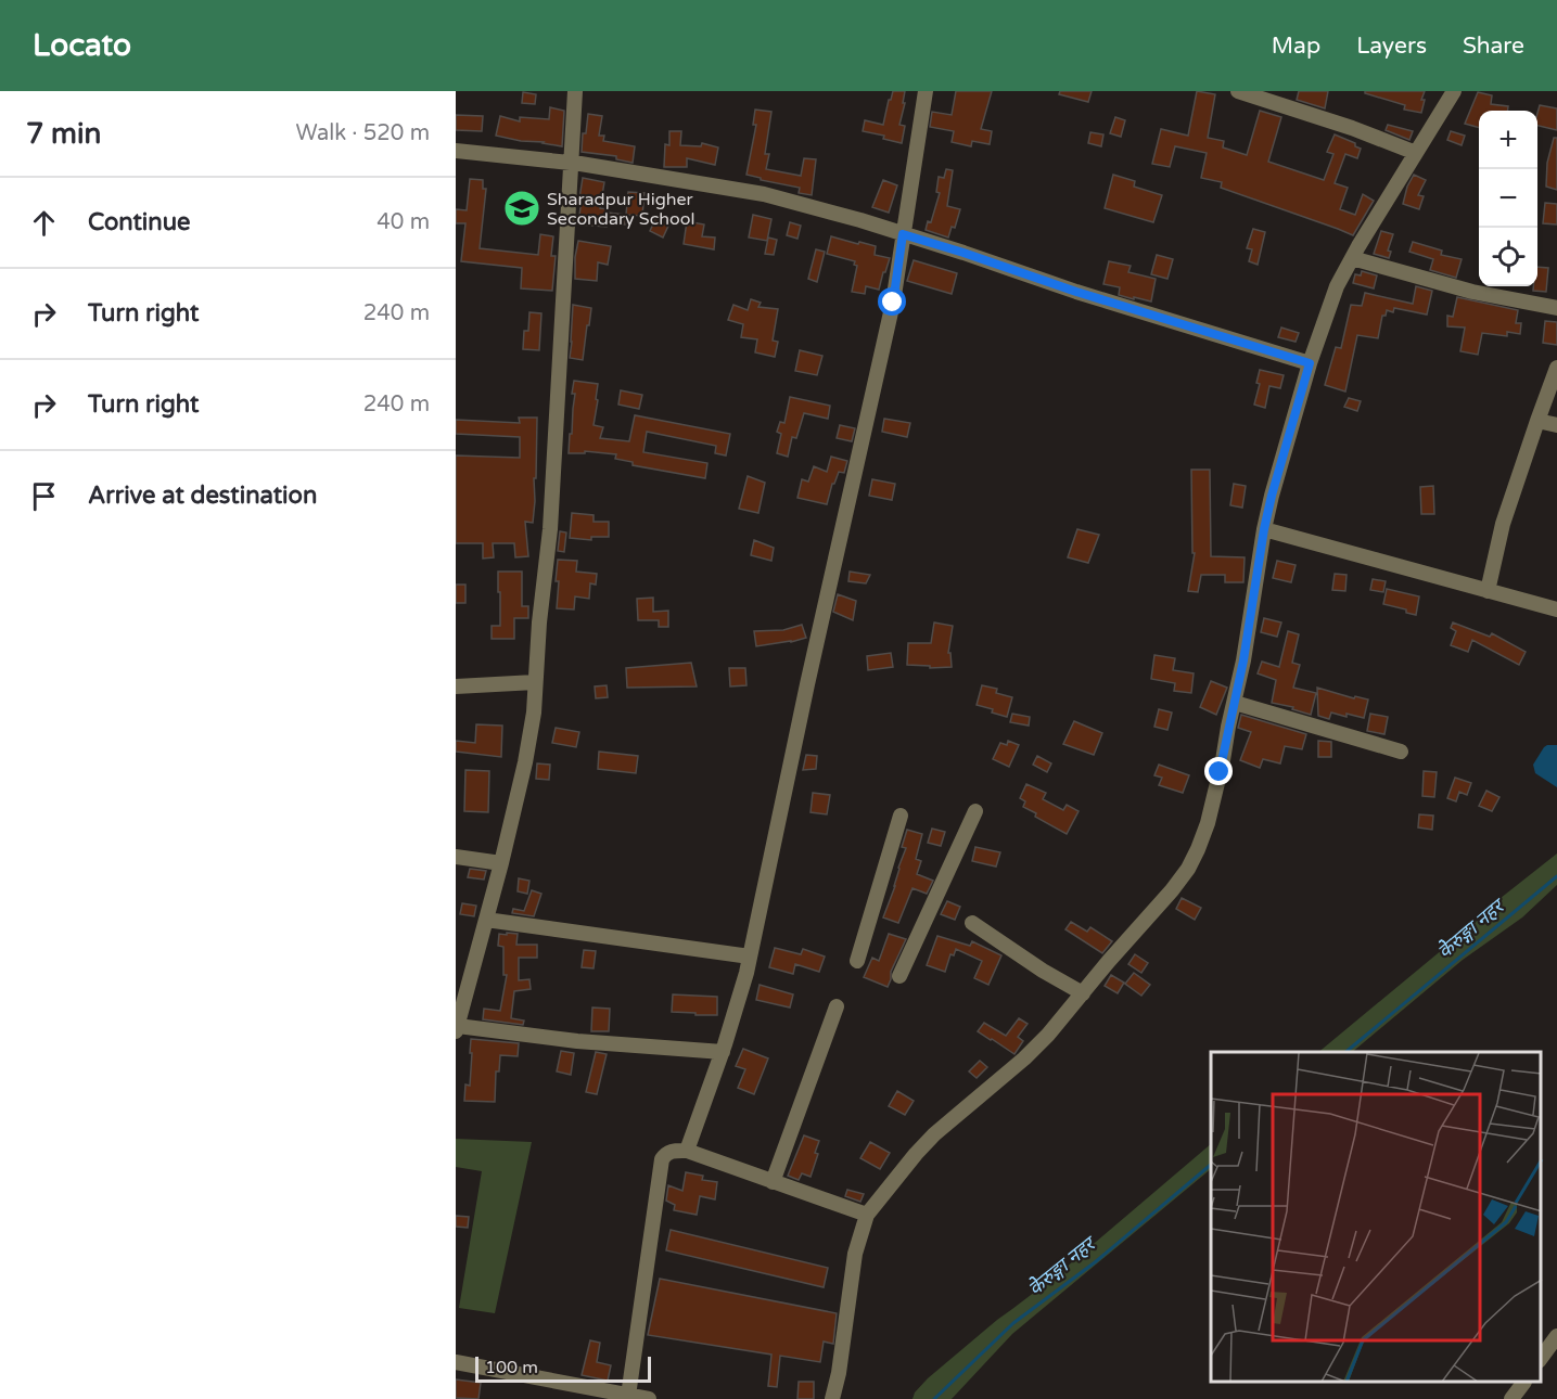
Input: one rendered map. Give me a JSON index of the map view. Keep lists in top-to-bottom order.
{
  "water": ["केेरुङ्गा नहर"],
  "places": {
    "school or university": ["Sharadpur Higher Secondary School"]
  },
  "scale_bar": "100 m",
  "page": {
    "header": "Locato",
    "nav": ["Map", "Layers", "Share"],
    "heading": ["7 min", "Walk · 520 m"],
    "map_buttons": ["+", "−"],
    "list": [
      ["Continue", "40 m"],
      ["Turn right", "240 m"],
      ["Turn right", "240 m"],
      "Arrive at destination"
    ],
    "scale": "100 m"
  }
}
